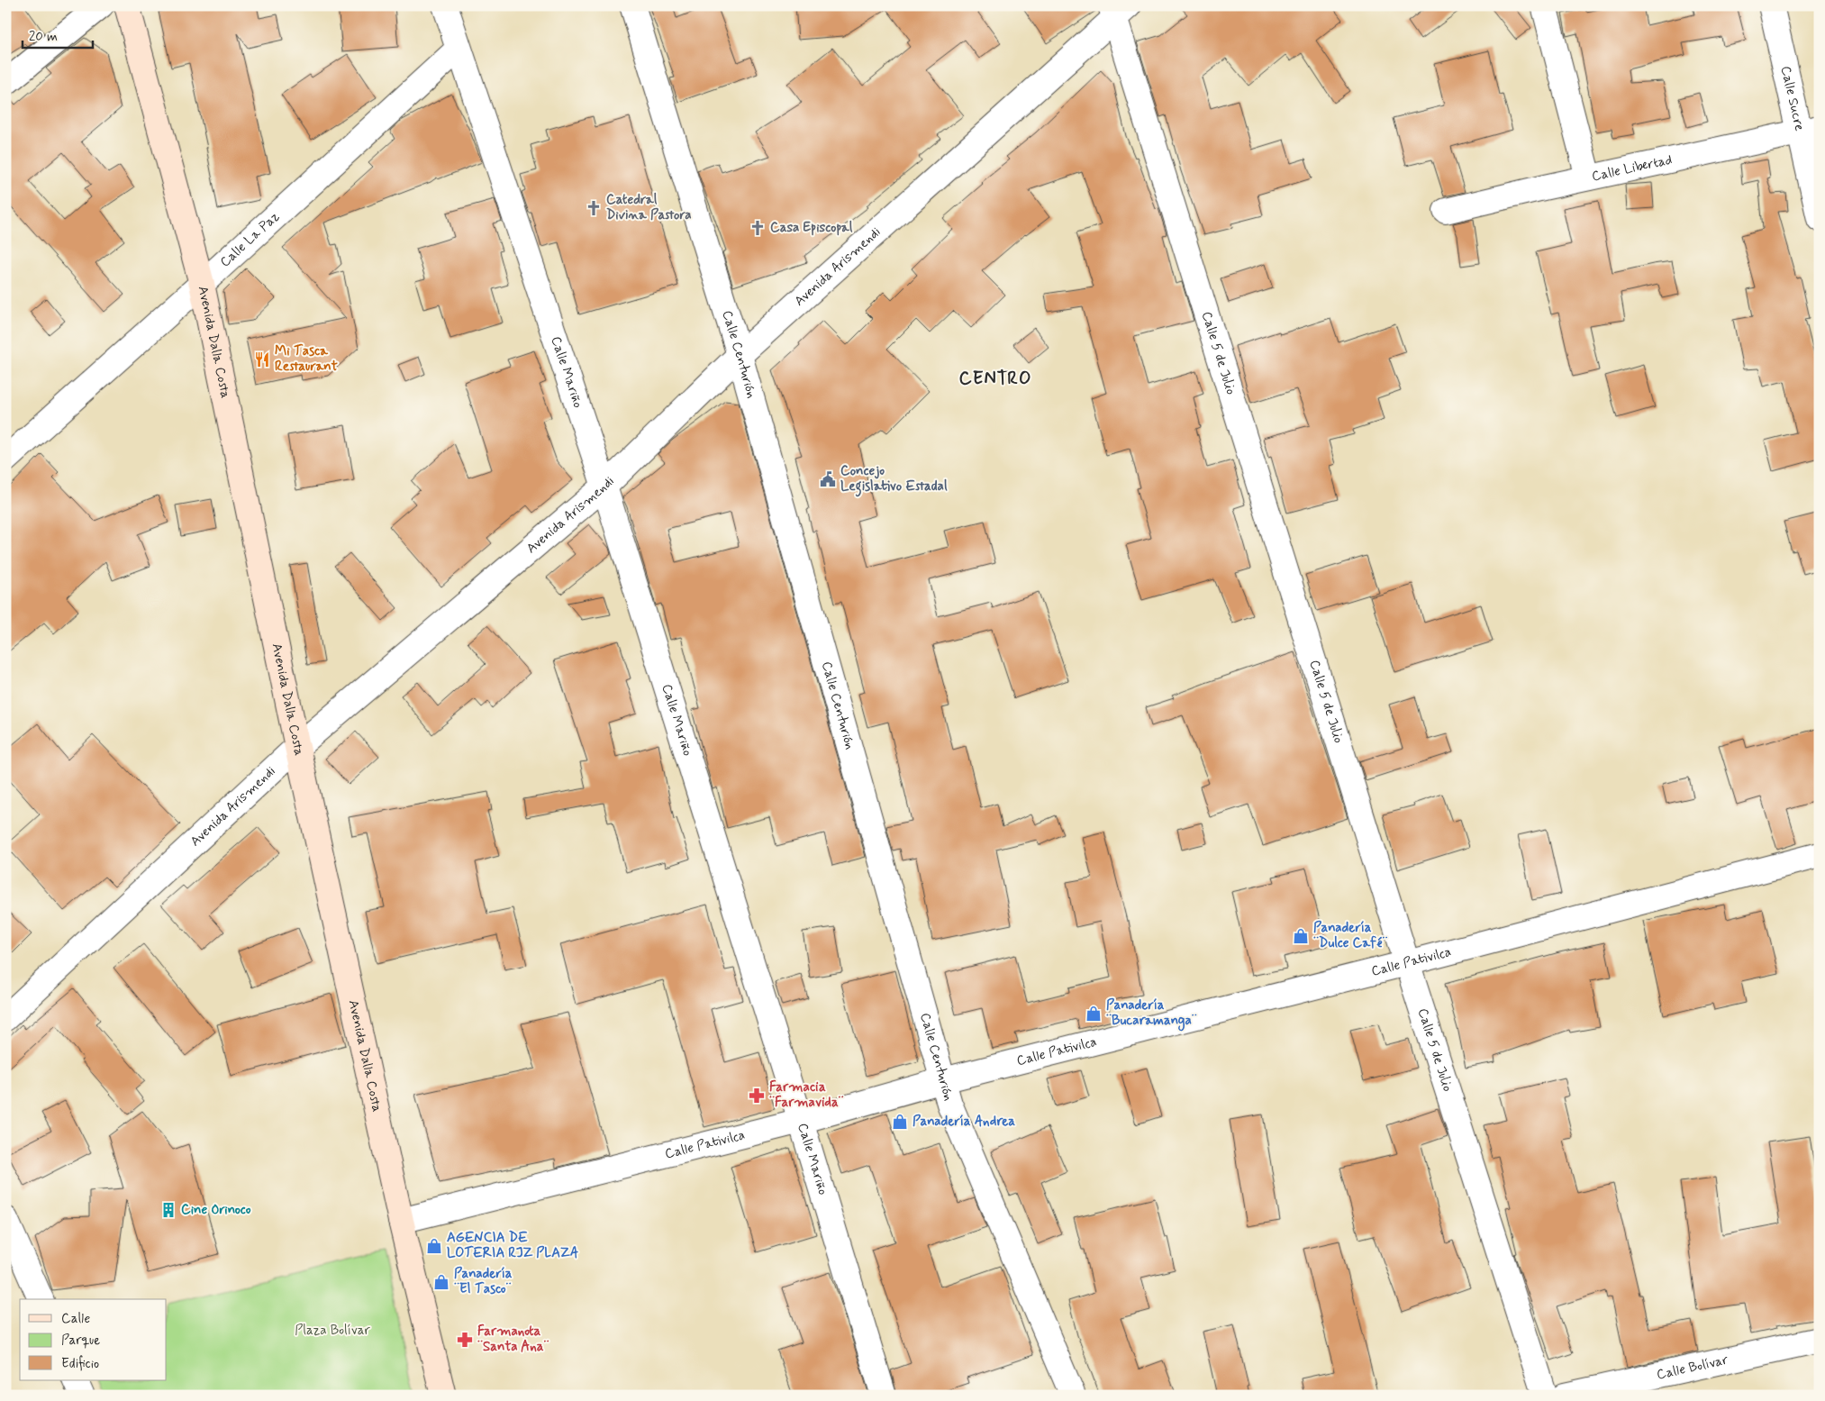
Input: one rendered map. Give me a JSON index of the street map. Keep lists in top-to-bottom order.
{
  "streets": {
    "main road": ["Avenida Dalla Costa"],
    "street": [
      "Calle Sucre",
      "Calle Libertad",
      "Calle La Paz",
      "Avenida Arismendi",
      "Calle 5 de Julio",
      "Calle Centurión",
      "Calle Mariño",
      "Calle Pativilca",
      "Calle Bolívar"
    ]
  },
  "crossings": [
    ["Calle Sucre", "Calle Libertad"],
    ["Calle La Paz", "Avenida Dalla Costa"],
    ["Calle La Paz", "Calle Mariño"],
    ["Avenida Arismendi", "Avenida Dalla Costa"],
    ["Avenida Arismendi", "Calle 5 de Julio"],
    ["Avenida Arismendi", "Calle Centurión"],
    ["Avenida Arismendi", "Calle Mariño"],
    ["Avenida Dalla Costa", "Calle Pativilca"],
    ["Calle 5 de Julio", "Calle Pativilca"],
    ["Calle Centurión", "Calle Pativilca"],
    ["Calle Mariño", "Calle Pativilca"]
  ],
  "districts": ["CENTRO"],
  "parks": ["Plaza Bolívar"],
  "places": {
    "church": ["Catedral Divina Pastora", "Casa Episcopal"],
    "restaurant": ["Mi Tasca Restaurant"],
    "public building": ["Concejo Legislativo Estadal"],
    "shop": [
      "Panadería ¨Dulce Café¨",
      "Panadería ¨Bucaramanga¨",
      "Panadería Andrea",
      "AGENCIA DE LOTERIA RJZ PLAZA",
      "Panadería ¨El Tasco¨"
    ],
    "pharmacy": ["Farmacia ¨Farmavida¨", "Farmanota ¨Santa Ana¨"],
    "building": ["Cine Orinoco"]
  },
  "legend": ["Calle", "Parque", "Edificio"],
  "scale_bar": "20 m"
}
